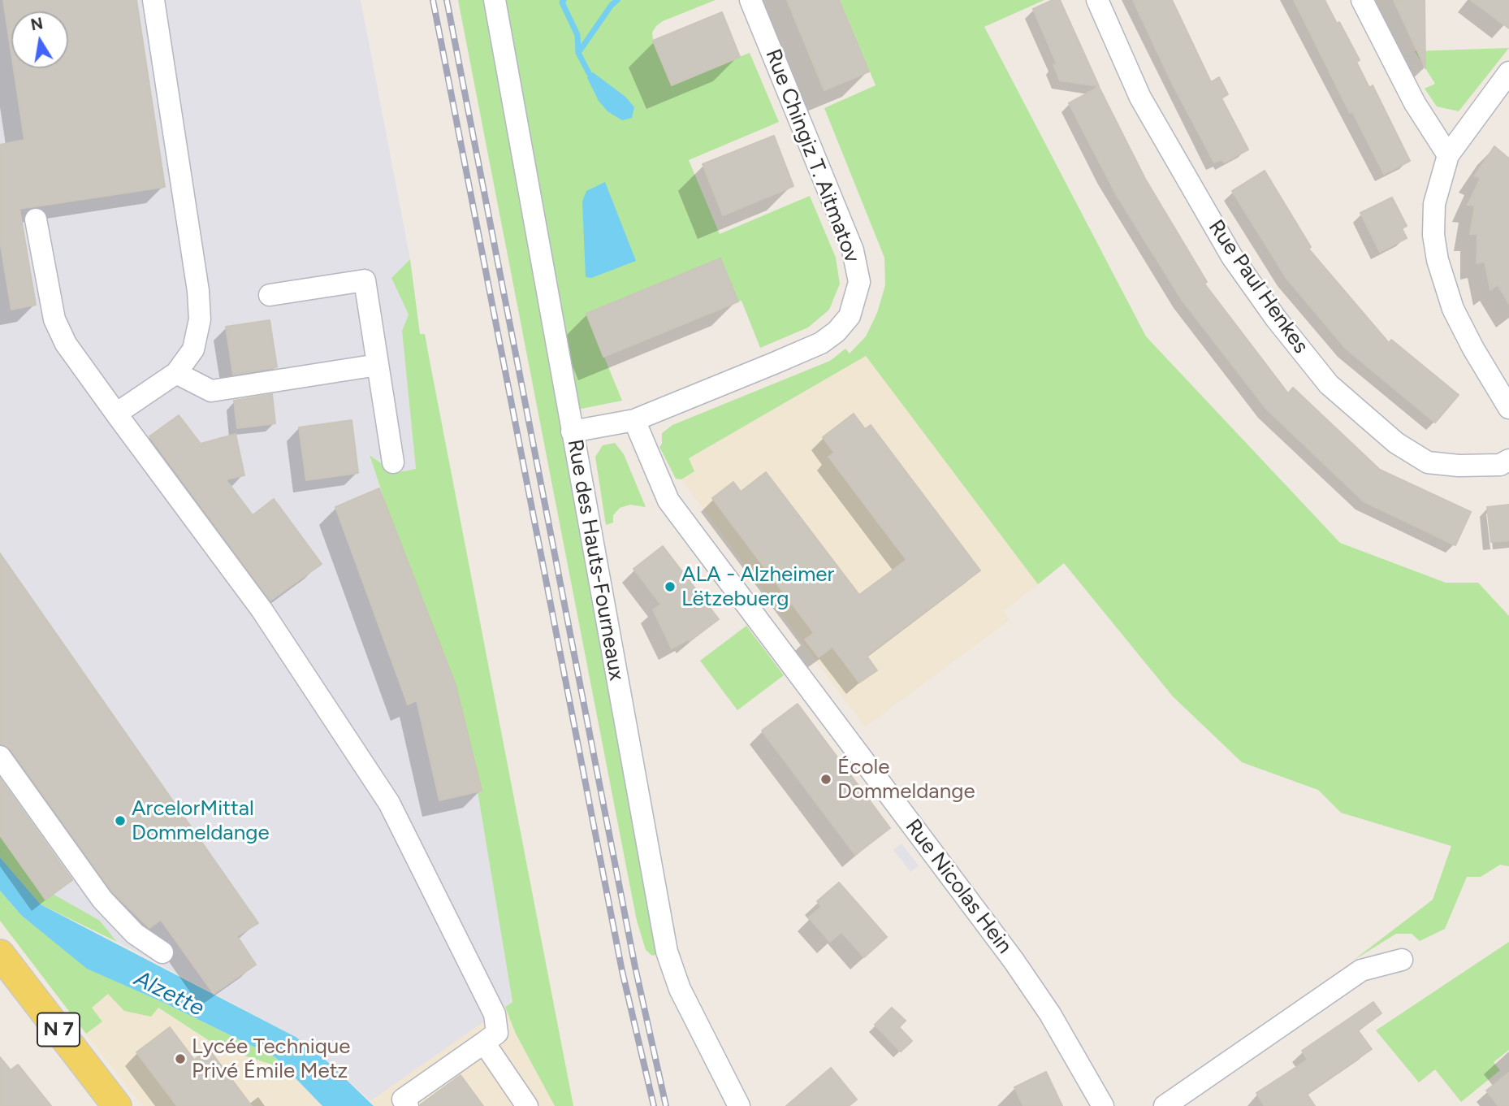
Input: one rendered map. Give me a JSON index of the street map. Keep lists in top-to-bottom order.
{
  "streets": {
    "main road": ["N 7"],
    "street": [
      "Rue Chingiz T. Aitmatov",
      "Rue Paul Henkes",
      "Rue des Hauts-Fourneaux",
      "Rue Nicolas Hein"
    ]
  },
  "crossings": [
    ["Rue Chingiz T. Aitmatov", "Rue des Hauts-Fourneaux"],
    ["Rue Chingiz T. Aitmatov", "Rue Nicolas Hein"]
  ],
  "water": ["Alzette"],
  "places": [
    "ALA - Alzheimer Lëtzebuerg",
    "École Dommeldange",
    "ArcelorMittal Dommeldange",
    "Lycée Technique Privé Émile Metz"
  ],
  "north": "top"
}
